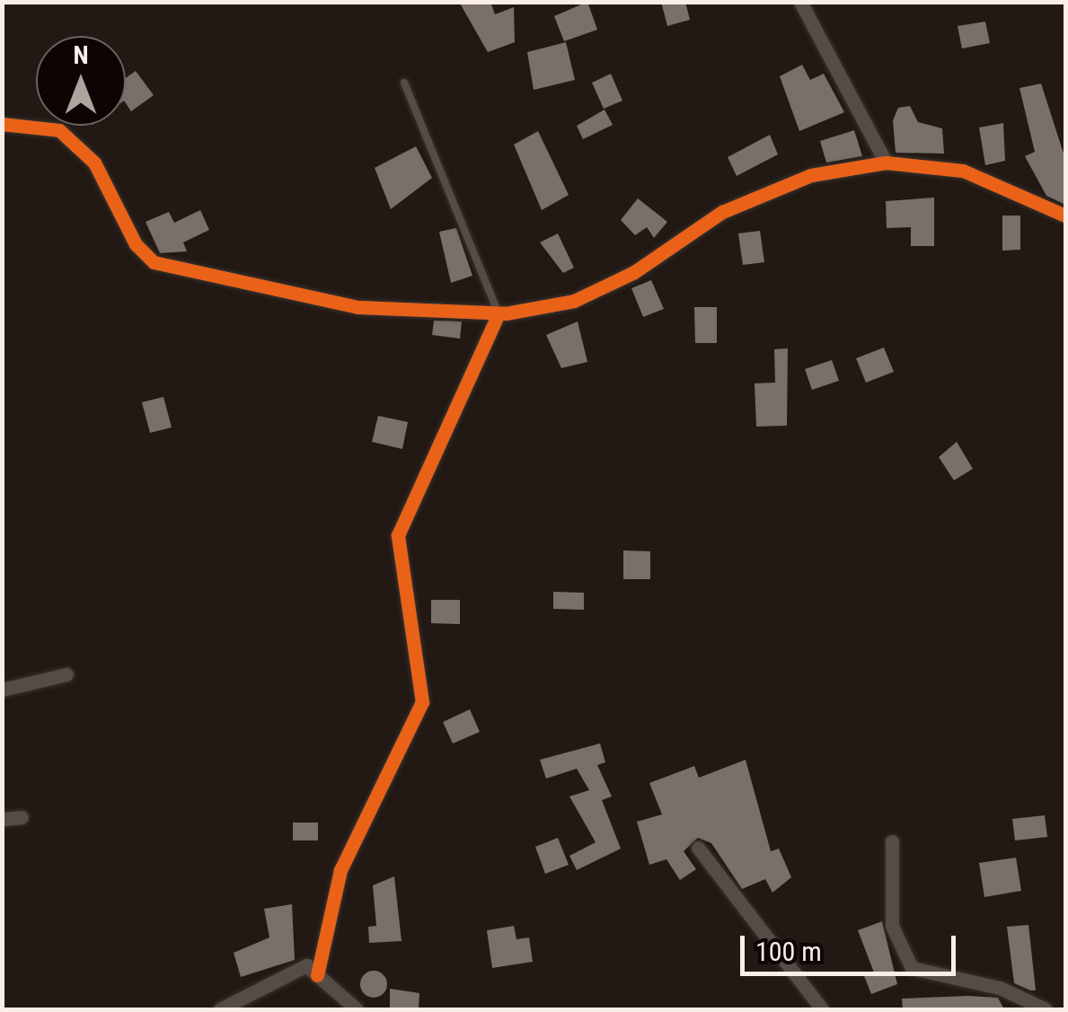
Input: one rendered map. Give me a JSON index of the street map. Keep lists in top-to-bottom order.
{
  "scale_bar": "100 m",
  "north": "top"
}
